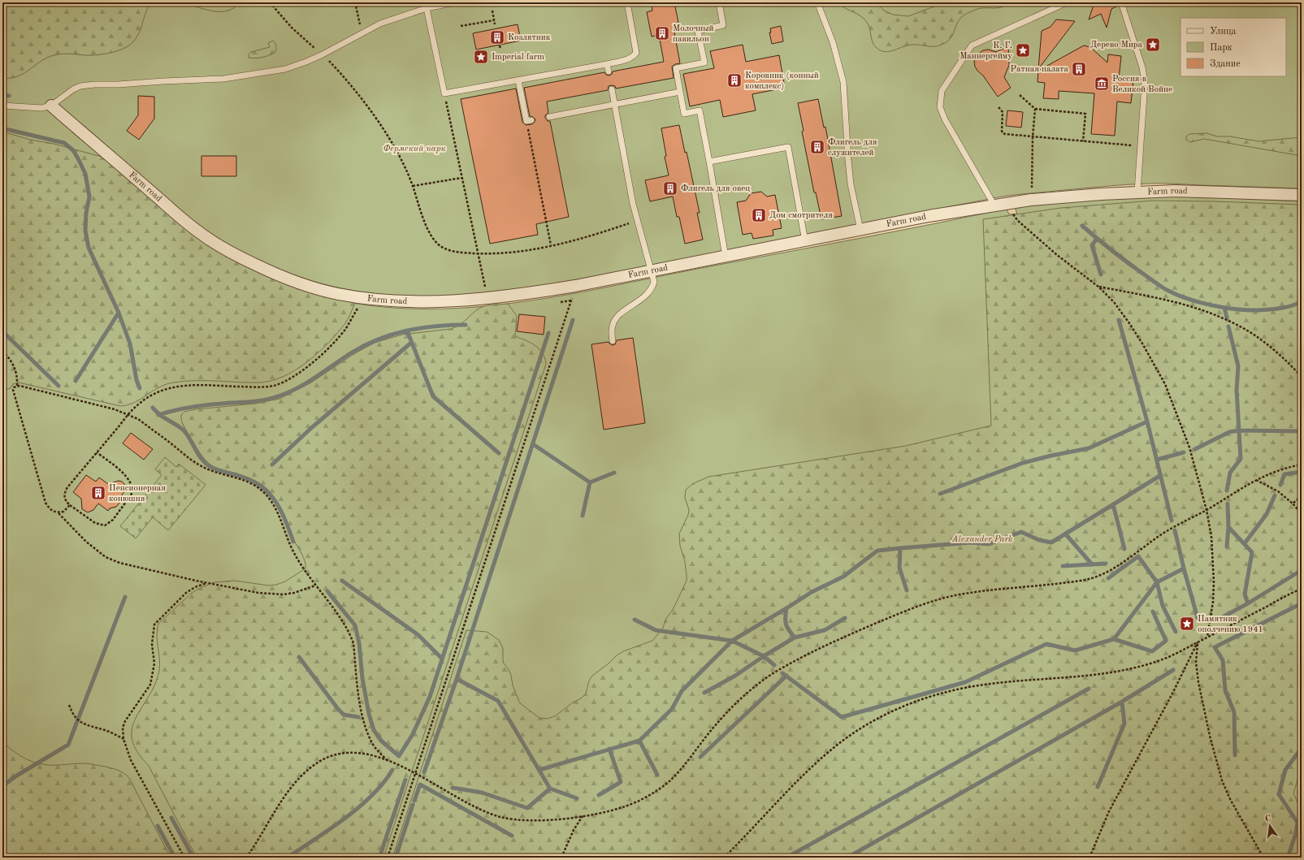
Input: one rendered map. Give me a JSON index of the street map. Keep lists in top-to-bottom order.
{
  "streets": {
    "street": ["Farm road"]
  },
  "parks": ["Фермский парк", "Alexander Park"],
  "places": {
    "building": [
      "Молочный павильон",
      "Козлятник",
      "Ратная палата",
      "Коровник (конный комплекс)",
      "Флигель для служителей",
      "Флигель для овец",
      "Дом смотрителя",
      "Пенсионерная конюшня"
    ],
    "place": [
      "Дерево Мира",
      "К. Г. Маннергейму",
      "Imperial farm",
      "Памятник ополчению 1941"
    ],
    "museum": ["Россия в Великой Войне"]
  },
  "legend": ["Улица", "Парк", "Здание"],
  "north": "top"
}
